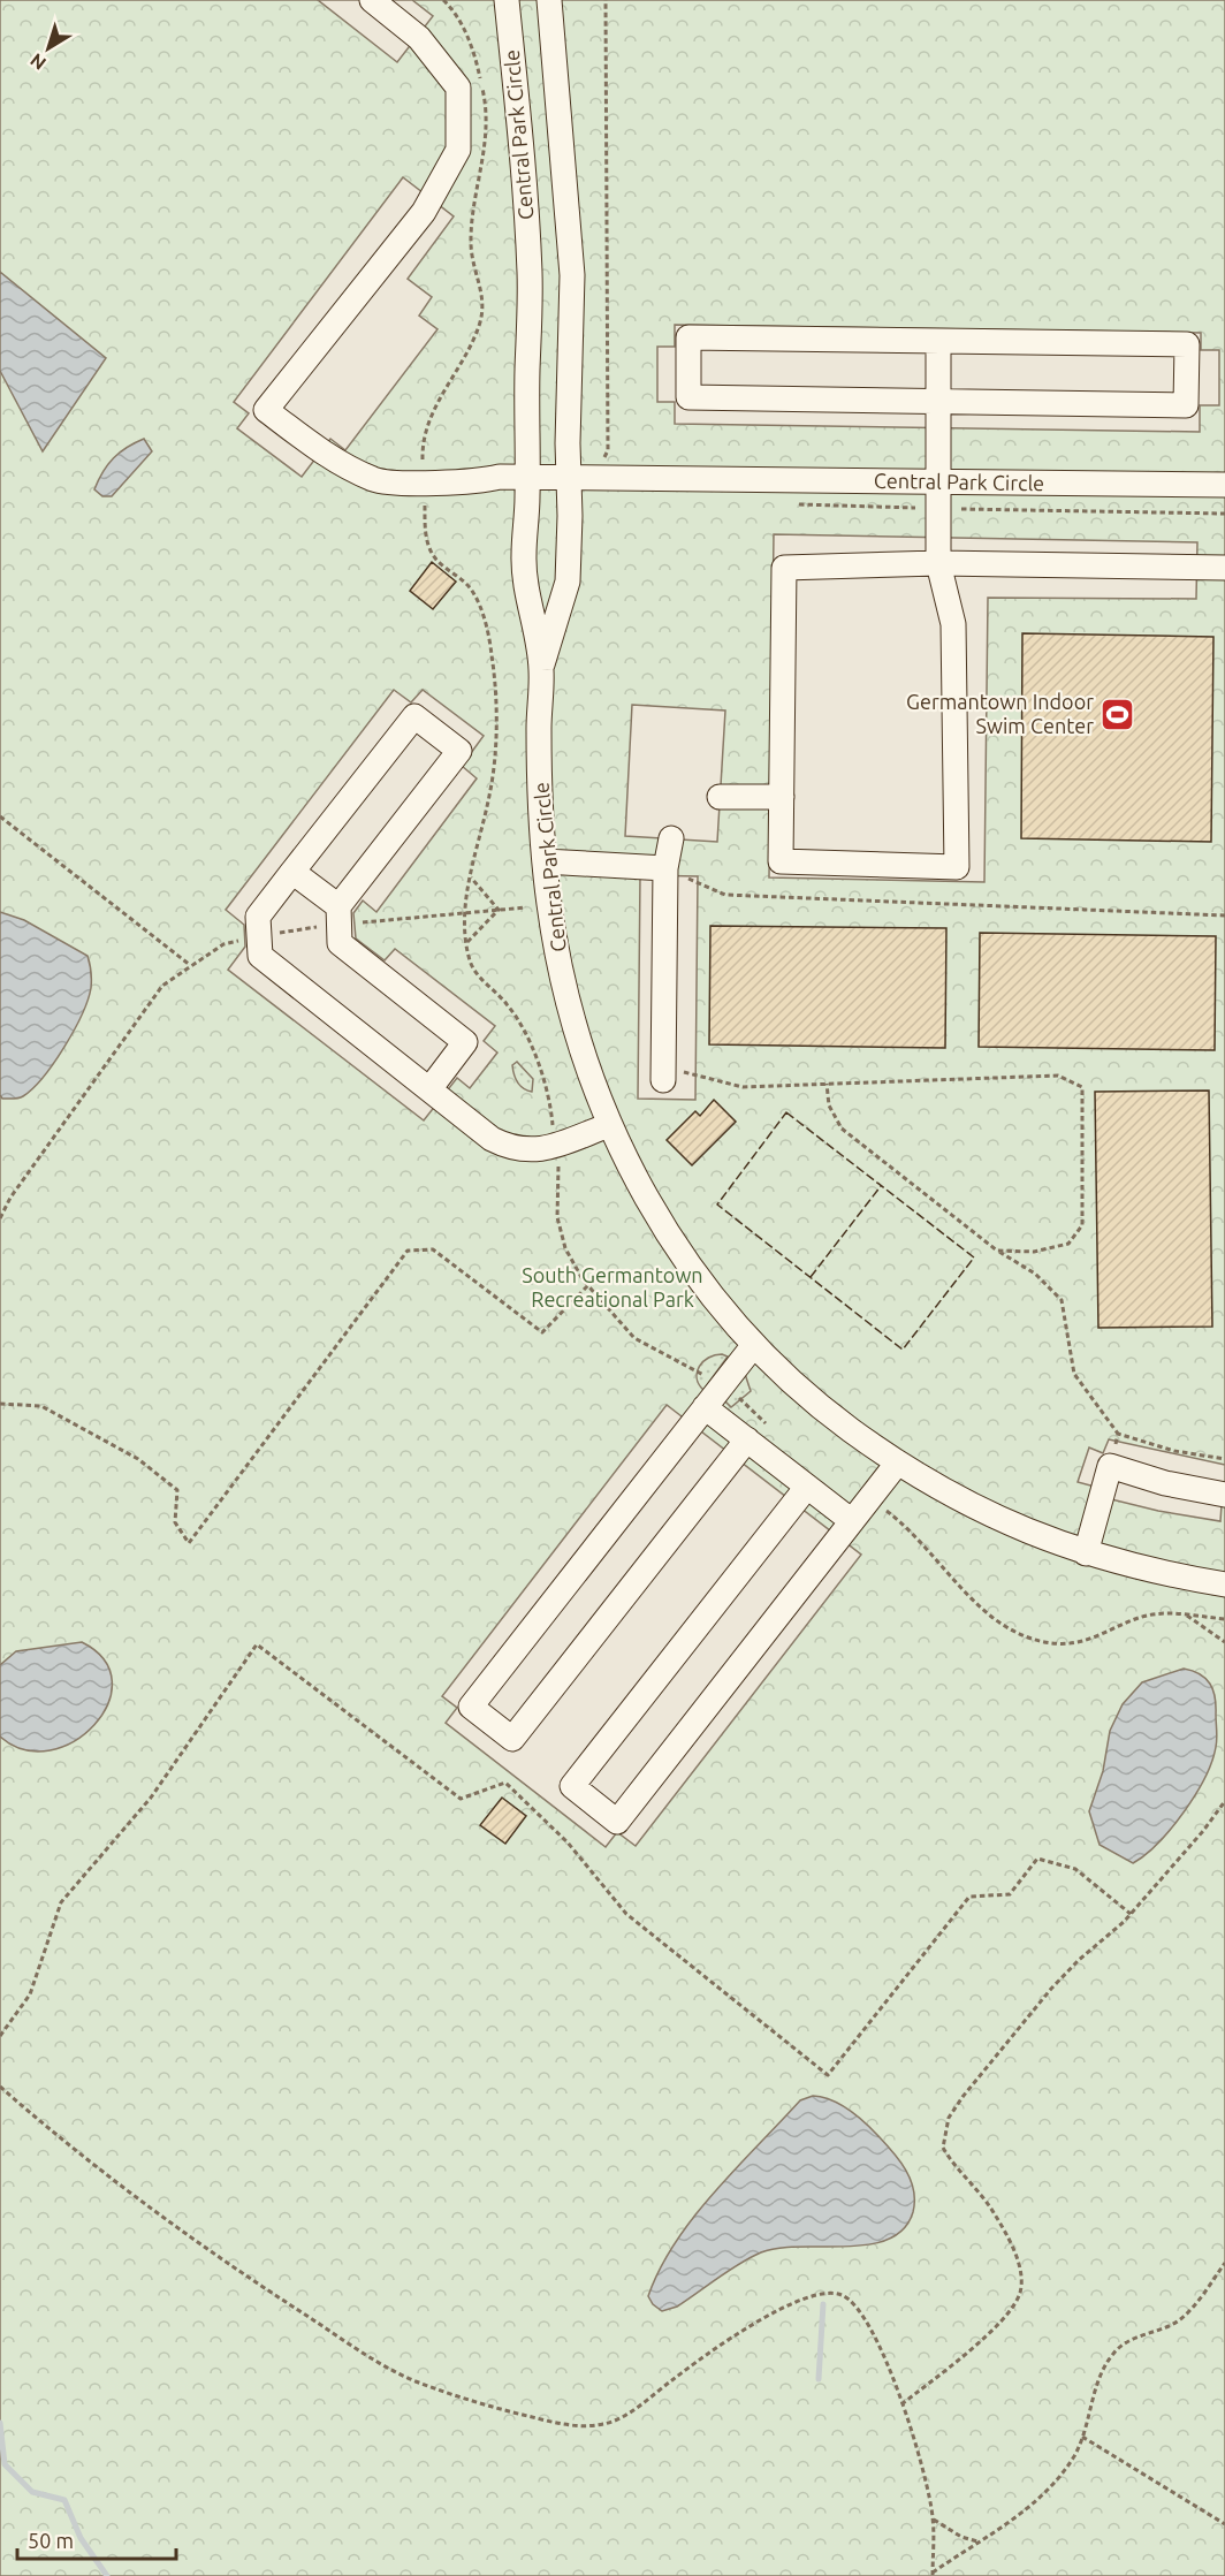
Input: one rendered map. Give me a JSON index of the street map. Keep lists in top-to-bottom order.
{
  "streets": {
    "street": ["Central Park Circle"]
  },
  "parks": ["South Germantown Recreational Park"],
  "places": {
    "sports": ["Germantown Indoor Swim Center"]
  },
  "scale_bar": "50 m",
  "north": "bottom left"
}
